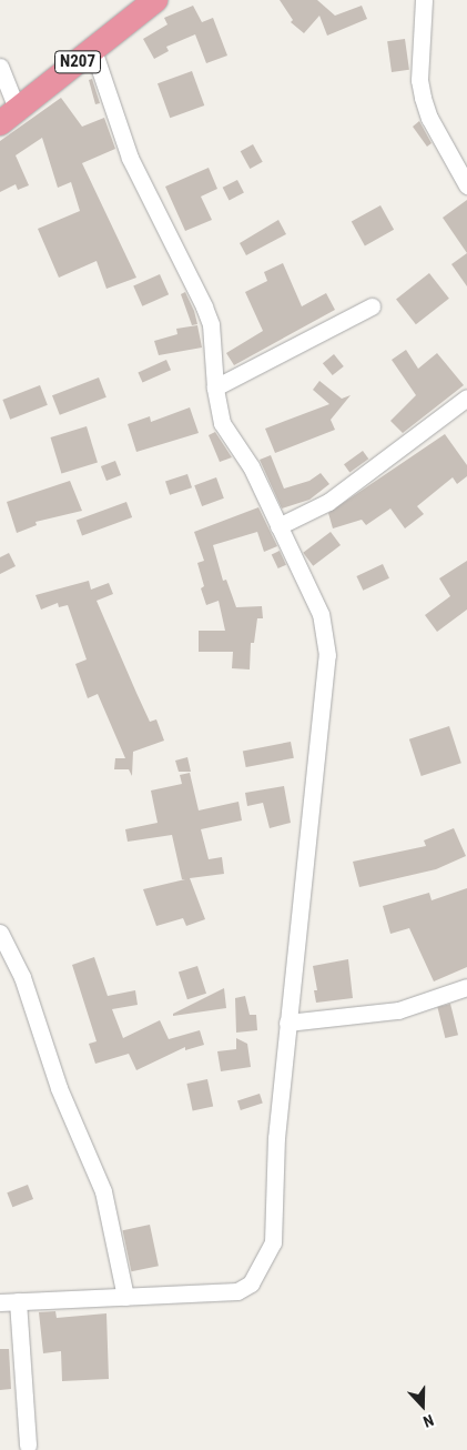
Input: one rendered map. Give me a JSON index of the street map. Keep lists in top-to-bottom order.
{
  "streets": {
    "highway": ["N207"]
  },
  "north": "bottom"
}
